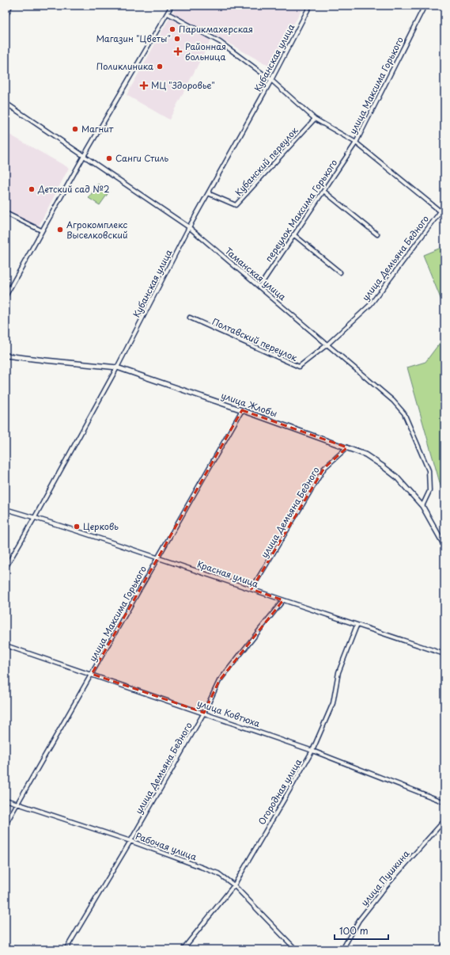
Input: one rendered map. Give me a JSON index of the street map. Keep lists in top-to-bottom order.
{
  "streets": {
    "street": [
      "Кубанская улица",
      "улица Максима Горького",
      "Кубанский переулок",
      "переулок Максима Горького",
      "улица Демьяна Бедного",
      "Таманская улица",
      "Полтавский переулок",
      "улица Жлобы",
      "Красная улица",
      "улица Ковтюха",
      "Огородная улица",
      "Рабочая улица",
      "улица Пушкина"
    ]
  },
  "crossings": [
    ["Кубанская улица", "Кубанский переулок"],
    ["Кубанская улица", "Таманская улица"],
    ["Кубанская улица", "улица Жлобы"],
    ["Кубанская улица", "Красная улица"],
    ["улица Максима Горького", "переулок Максима Горького"],
    ["улица Максима Горького", "улица Демьяна Бедного"],
    ["улица Максима Горького", "улица Жлобы"],
    ["улица Максима Горького", "Красная улица"],
    ["улица Максима Горького", "улица Ковтюха"],
    ["улица Максима Горького", "Рабочая улица"],
    ["переулок Максима Горького", "Таманская улица"],
    ["улица Демьяна Бедного", "Таманская улица"],
    ["улица Демьяна Бедного", "Полтавский переулок"],
    ["улица Демьяна Бедного", "улица Жлобы"],
    ["улица Демьяна Бедного", "Красная улица"],
    ["улица Демьяна Бедного", "улица Ковтюха"],
    ["улица Демьяна Бедного", "Рабочая улица"],
    ["Таманская улица", "Полтавский переулок"],
    ["Таманская улица", "улица Жлобы"],
    ["Красная улица", "Огородная улица"],
    ["улица Ковтюха", "Огородная улица"],
    ["Огородная улица", "Рабочая улица"]
  ],
  "places": {
    "other": [
      "Парикмахерская",
      "Магазин \"Цветы\"",
      "Поликлиника",
      "Магнит",
      "Санги Стиль",
      "Детский сад №2",
      "Агрокомплекс Выселковский",
      "Церковь"
    ],
    "health": ["Районная больница", "МЦ \"Здоровье\""]
  },
  "scale_bar": "100 m"
}
